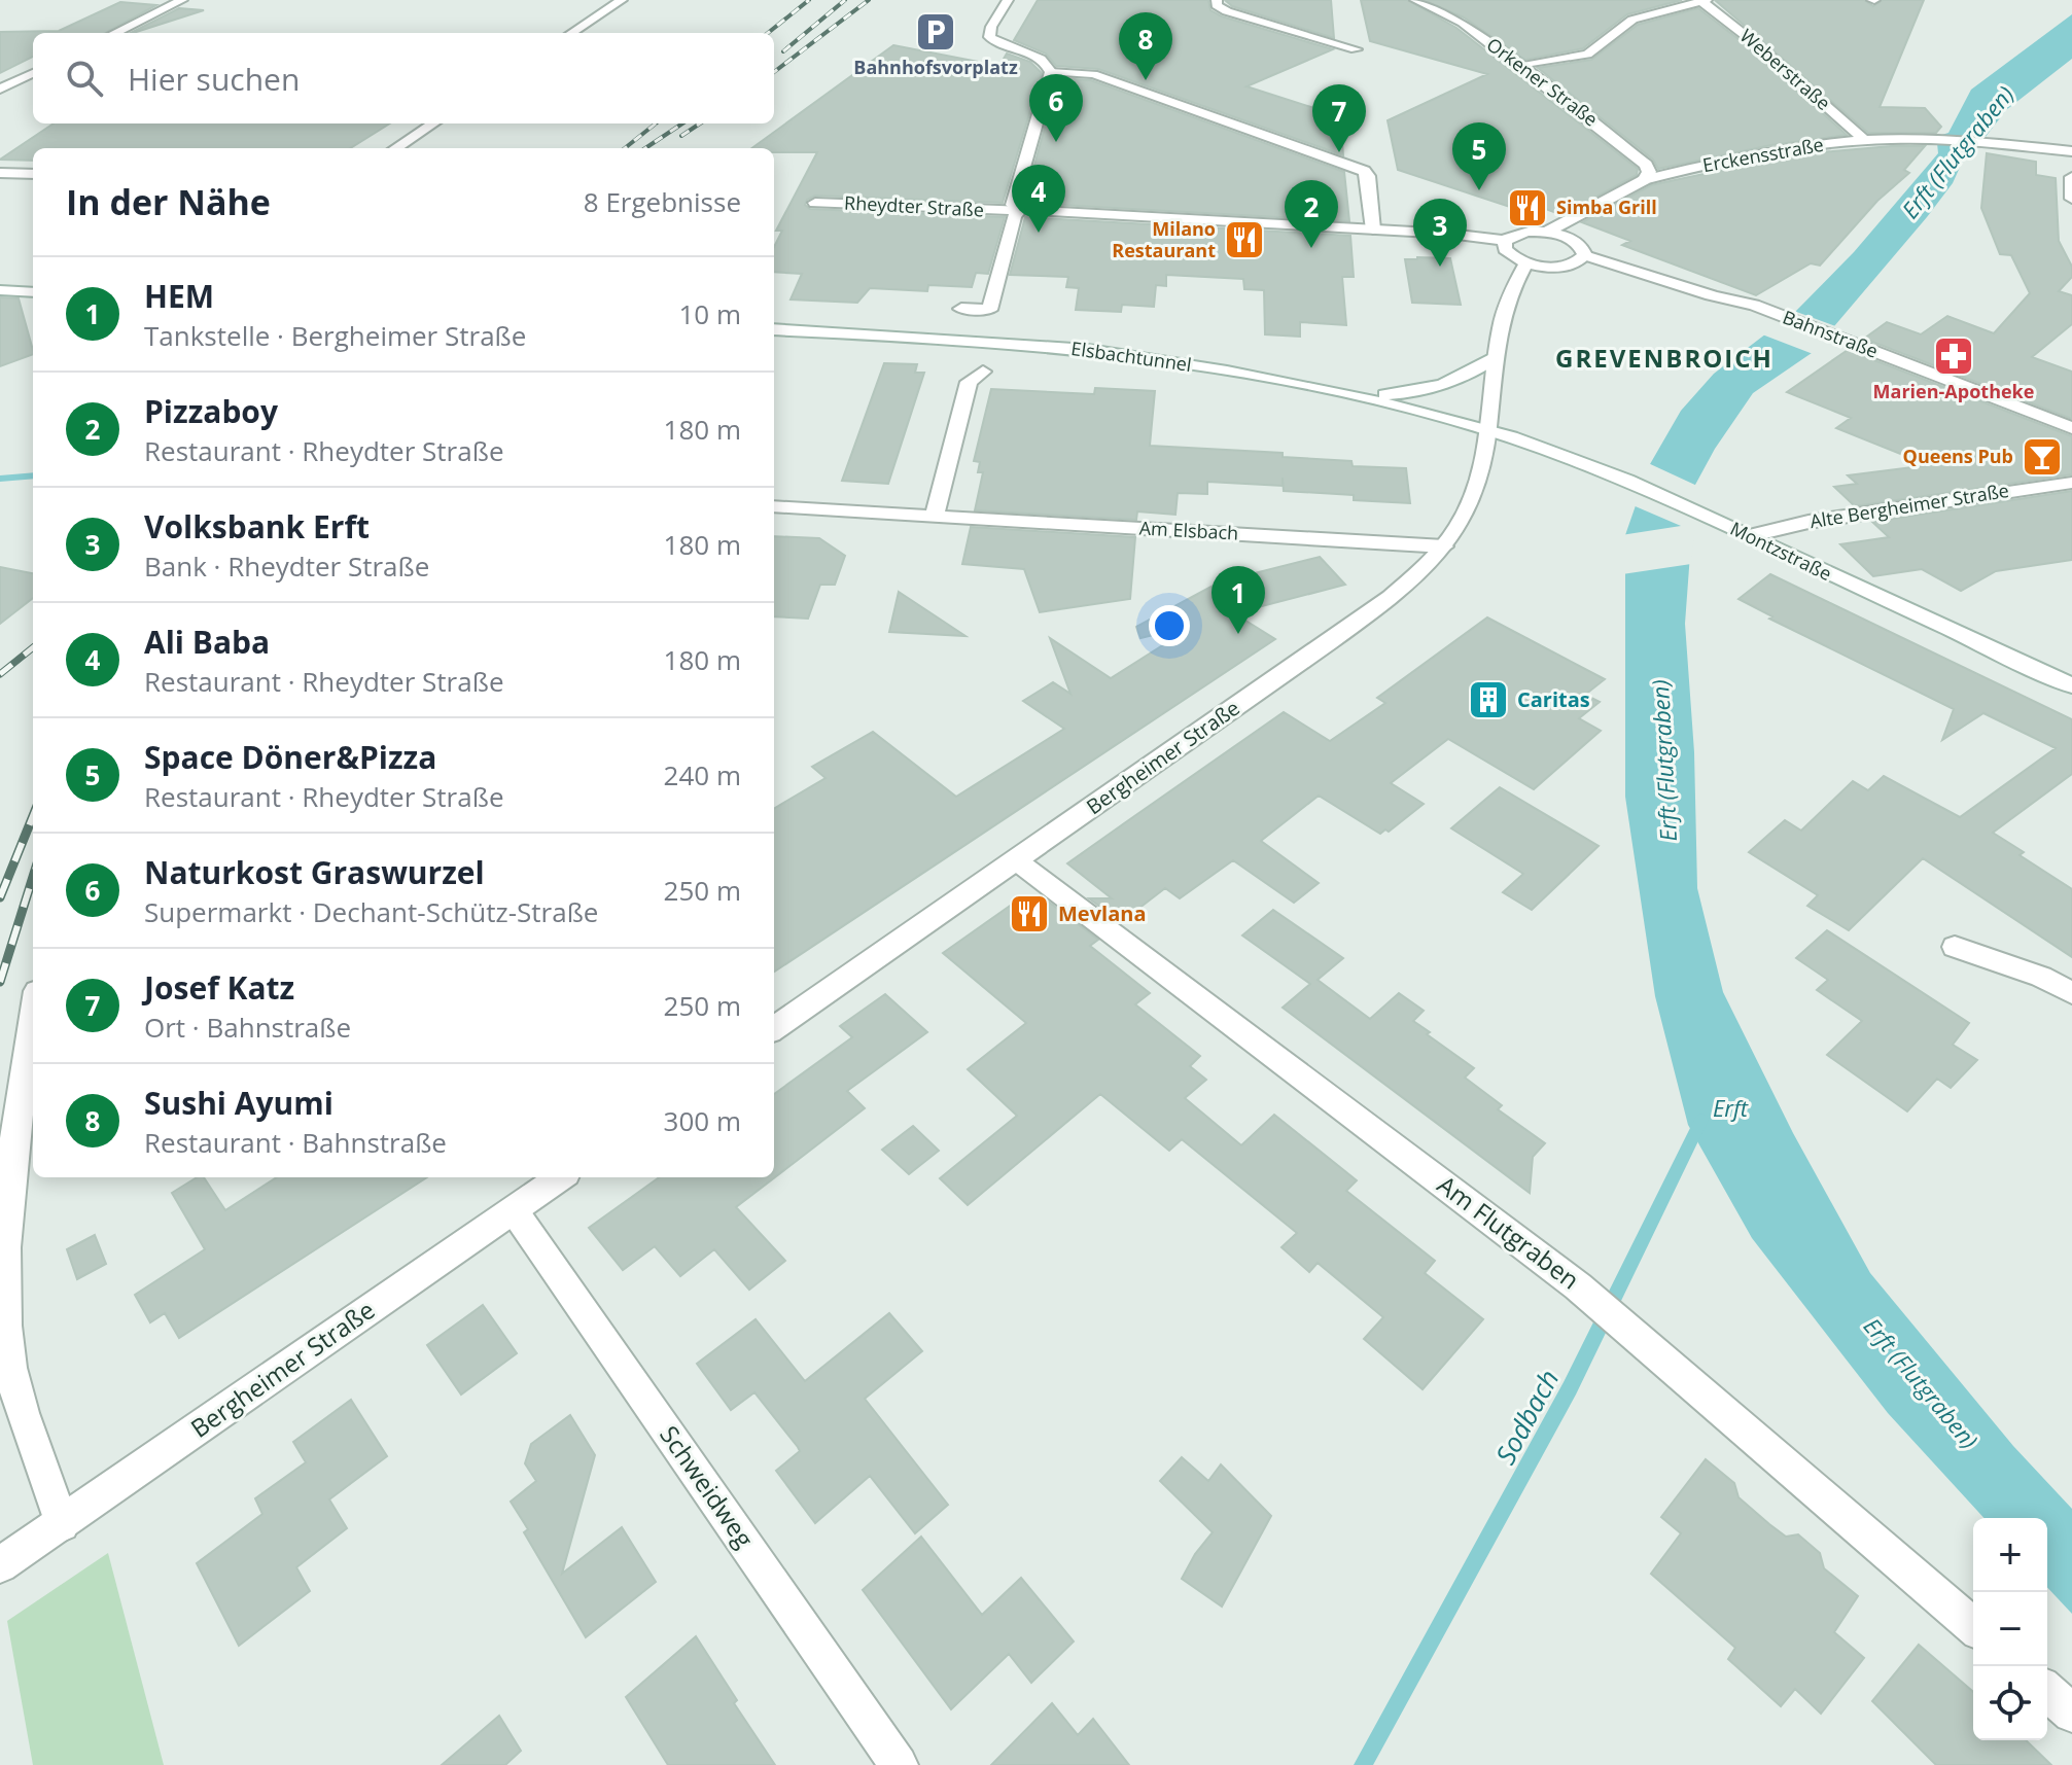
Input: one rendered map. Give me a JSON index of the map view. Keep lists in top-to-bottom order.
{
  "streets": {
    "street": [
      "Weberstraße",
      "Orkener Straße",
      "Erckensstraße",
      "Rheydter Straße",
      "Bahnstraße",
      "Elsbachtunnel",
      "Alte Bergheimer Straße",
      "Am Elsbach",
      "Montzstraße",
      "Bergheimer Straße",
      "Am Flutgraben",
      "Schweidweg"
    ]
  },
  "crossings": [
    ["Weberstraße", "Erckensstraße"],
    ["Orkener Straße", "Erckensstraße"],
    ["Erckensstraße", "Rheydter Straße"],
    ["Elsbachtunnel", "Montzstraße"],
    ["Elsbachtunnel", "Bergheimer Straße"],
    ["Alte Bergheimer Straße", "Montzstraße"],
    ["Am Elsbach", "Bergheimer Straße"],
    ["Montzstraße", "Bergheimer Straße"],
    ["Bergheimer Straße", "Am Flutgraben"],
    ["Bergheimer Straße", "Schweidweg"]
  ],
  "districts": ["GREVENBROICH"],
  "water": ["Erft (Flutgraben)", "Erft", "Sodbach"],
  "places": {
    "parking": ["Bahnhofsvorplatz"],
    "restaurant": ["Simba Grill", "Milano Restaurant", "Mevlana"],
    "pharmacy": ["Marien-Apotheke"],
    "bar": ["Queens Pub"],
    "building": ["Caritas"]
  },
  "page": {
    "pins": [
      "8",
      "6",
      "7",
      "5",
      "4",
      "2",
      "3",
      "1"
    ],
    "search": "Hier suchen",
    "heading": ["In der Nähe", "8 Ergebnisse"],
    "list": [
      {
        "mark": "1",
        "name": "HEM",
        "note": "Tankstelle · Bergheimer Straße",
        "value": "10 m"
      },
      {
        "mark": "2",
        "name": "Pizzaboy",
        "note": "Restaurant · Rheydter Straße",
        "value": "180 m"
      },
      {
        "mark": "3",
        "name": "Volksbank Erft",
        "note": "Bank · Rheydter Straße",
        "value": "180 m"
      },
      {
        "mark": "4",
        "name": "Ali Baba",
        "note": "Restaurant · Rheydter Straße",
        "value": "180 m"
      },
      {
        "mark": "5",
        "name": "Space Döner&Pizza",
        "note": "Restaurant · Rheydter Straße",
        "value": "240 m"
      },
      {
        "mark": "6",
        "name": "Naturkost Graswurzel",
        "note": "Supermarkt · Dechant-Schütz-Straße",
        "value": "250 m"
      },
      {
        "mark": "7",
        "name": "Josef Katz",
        "note": "Ort · Bahnstraße",
        "value": "250 m"
      },
      {
        "mark": "8",
        "name": "Sushi Ayumi",
        "note": "Restaurant · Bahnstraße",
        "value": "300 m"
      }
    ],
    "map_buttons": ["+", "−"]
  }
}
